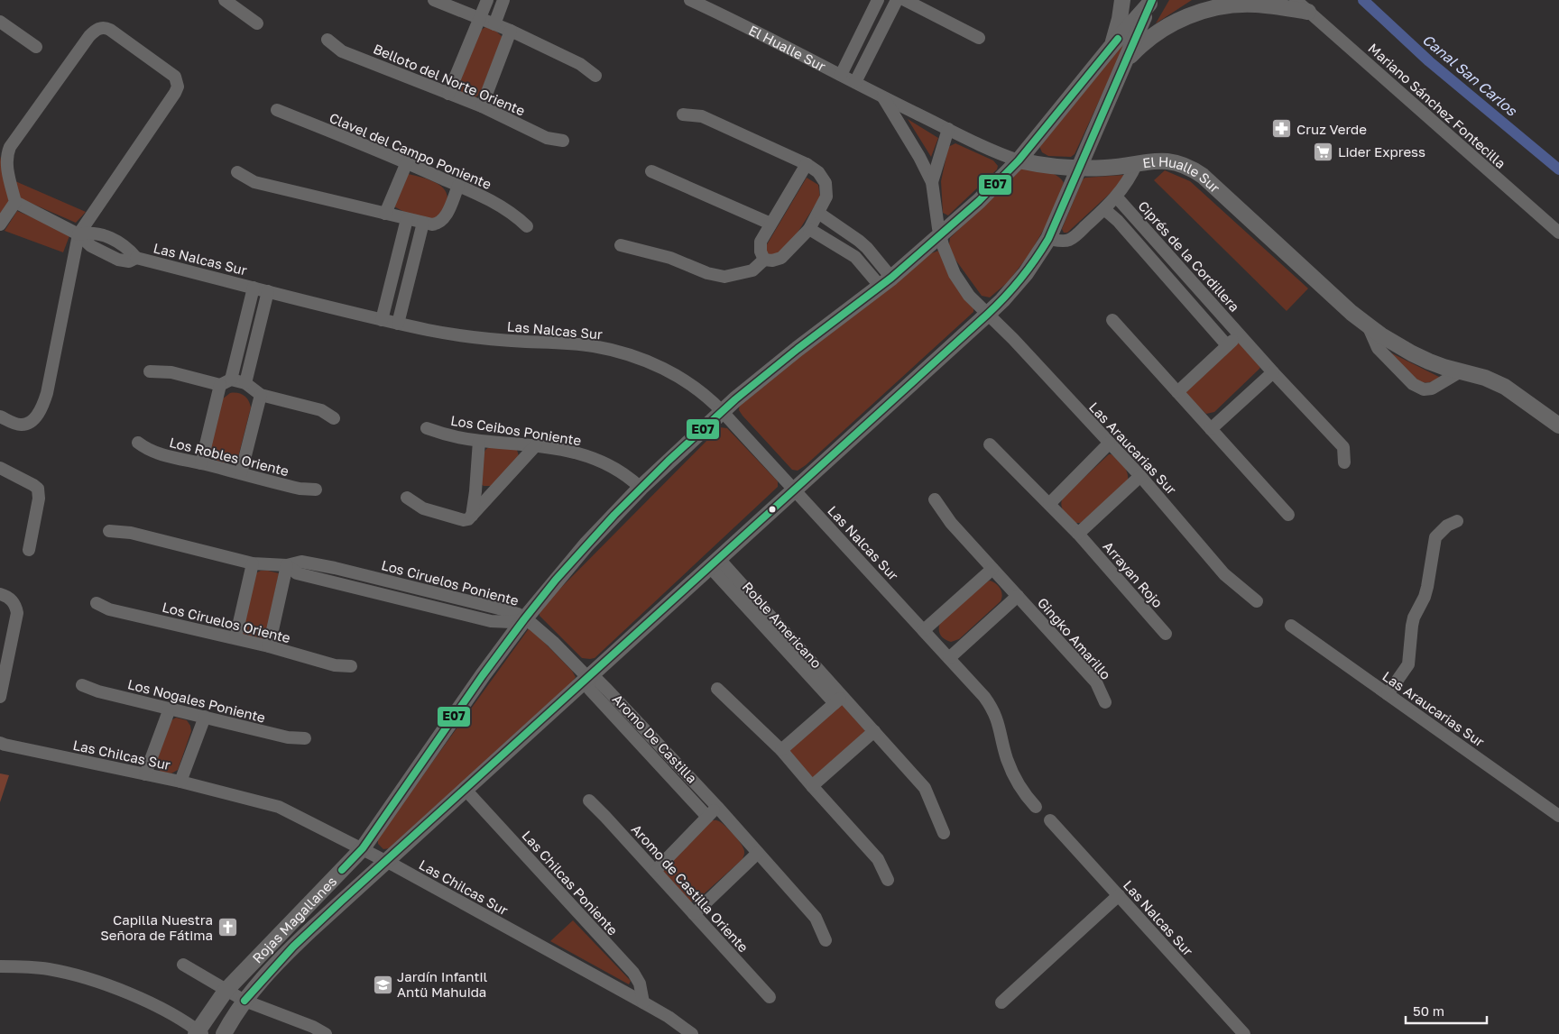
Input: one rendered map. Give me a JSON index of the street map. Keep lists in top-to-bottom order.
{
  "streets": {
    "street": [
      "El Hualle Sur",
      "Belloto del Norte Oriente",
      "Mariano Sánchez Fontecilla",
      "Clavel del Campo Poniente",
      "Ciprés de la Cordillera",
      "Las Nalcas Sur",
      "Los Ceibos Poniente",
      "Las Araucarias Sur",
      "Los Robles Oriente",
      "Arrayan Rojo",
      "Los Ciruelos Poniente",
      "Los Ciruelos Oriente",
      "Roble Americano",
      "Gingko Amarillo",
      "Los Nogales Poniente",
      "Aromo De Castilla",
      "Las Chilcas Sur",
      "Las Chilcas Poniente",
      "Aromo de Castilla Oriente",
      "Rojas Magallanes"
    ]
  },
  "crossings": [
    ["El Hualle Sur", "Rojas Magallanes"],
    ["Las Nalcas Sur", "Gingko Amarillo"],
    ["Las Nalcas Sur", "Rojas Magallanes"],
    ["Los Ceibos Poniente", "Rojas Magallanes"],
    ["Las Araucarias Sur", "Rojas Magallanes"],
    ["Los Ciruelos Poniente", "Aromo De Castilla"],
    ["Los Ciruelos Poniente", "Rojas Magallanes"],
    ["Roble Americano", "Rojas Magallanes"],
    ["Aromo De Castilla", "Rojas Magallanes"],
    ["Las Chilcas Sur", "Las Chilcas Poniente"],
    ["Las Chilcas Sur", "Rojas Magallanes"],
    ["Las Chilcas Poniente", "Rojas Magallanes"]
  ],
  "water": ["Canal San Carlos"],
  "places": {
    "pharmacy": ["Cruz Verde"],
    "supermarket": ["Lider Express"],
    "church": ["Capilla Nuestra Señora de Fátima"],
    "school or university": ["Jardín Infantil Antü Mahuida"]
  },
  "lines": ["transit line E07"],
  "scale_bar": "50 m"
}
